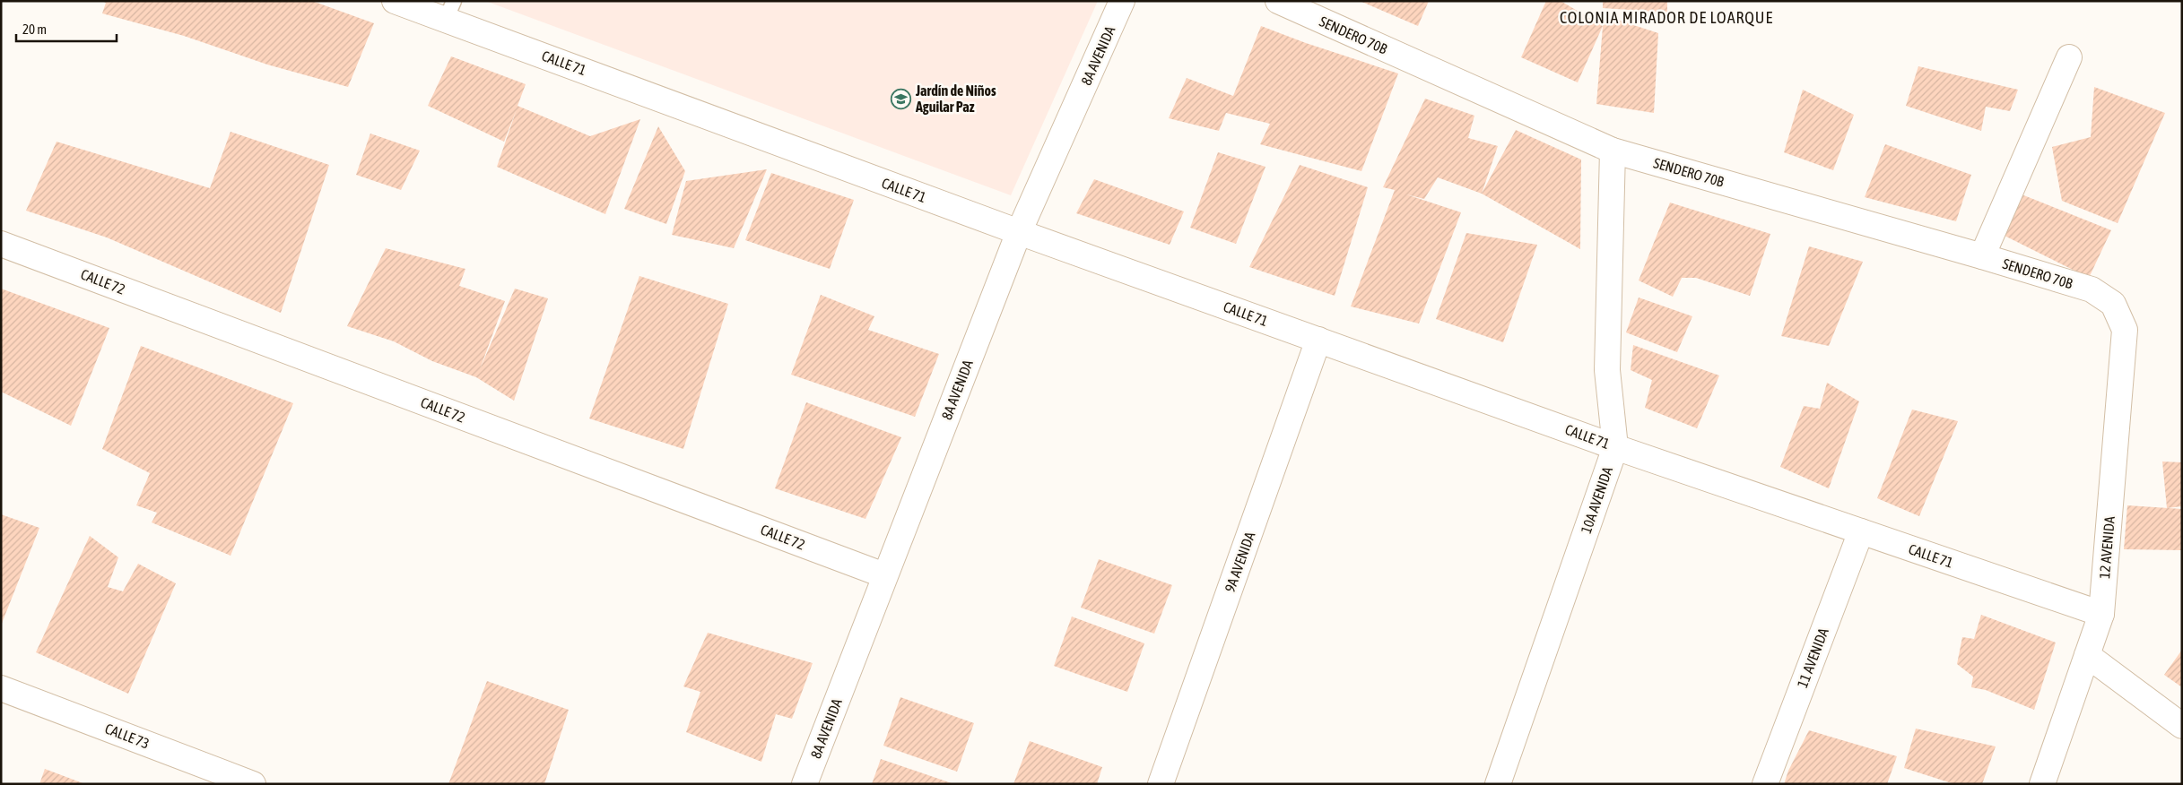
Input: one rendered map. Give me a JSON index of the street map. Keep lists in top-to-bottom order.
{
  "streets": {
    "street": [
      "SENDERO 70B",
      "8A AVENIDA",
      "CALLE 71",
      "CALLE 72",
      "10A AVENIDA",
      "12 AVENIDA",
      "9A AVENIDA",
      "11 AVENIDA",
      "CALLE 73"
    ]
  },
  "crossings": [
    ["SENDERO 70B", "10A AVENIDA"],
    ["SENDERO 70B", "12 AVENIDA"],
    ["8A AVENIDA", "CALLE 71"],
    ["8A AVENIDA", "CALLE 72"],
    ["CALLE 71", "10A AVENIDA"],
    ["CALLE 71", "12 AVENIDA"],
    ["CALLE 71", "9A AVENIDA"],
    ["CALLE 71", "11 AVENIDA"]
  ],
  "districts": ["COLONIA MIRADOR DE LOARQUE"],
  "places": {
    "school or university": ["Jardín de Niños Aguilar Paz"]
  },
  "scale_bar": "20 m"
}
